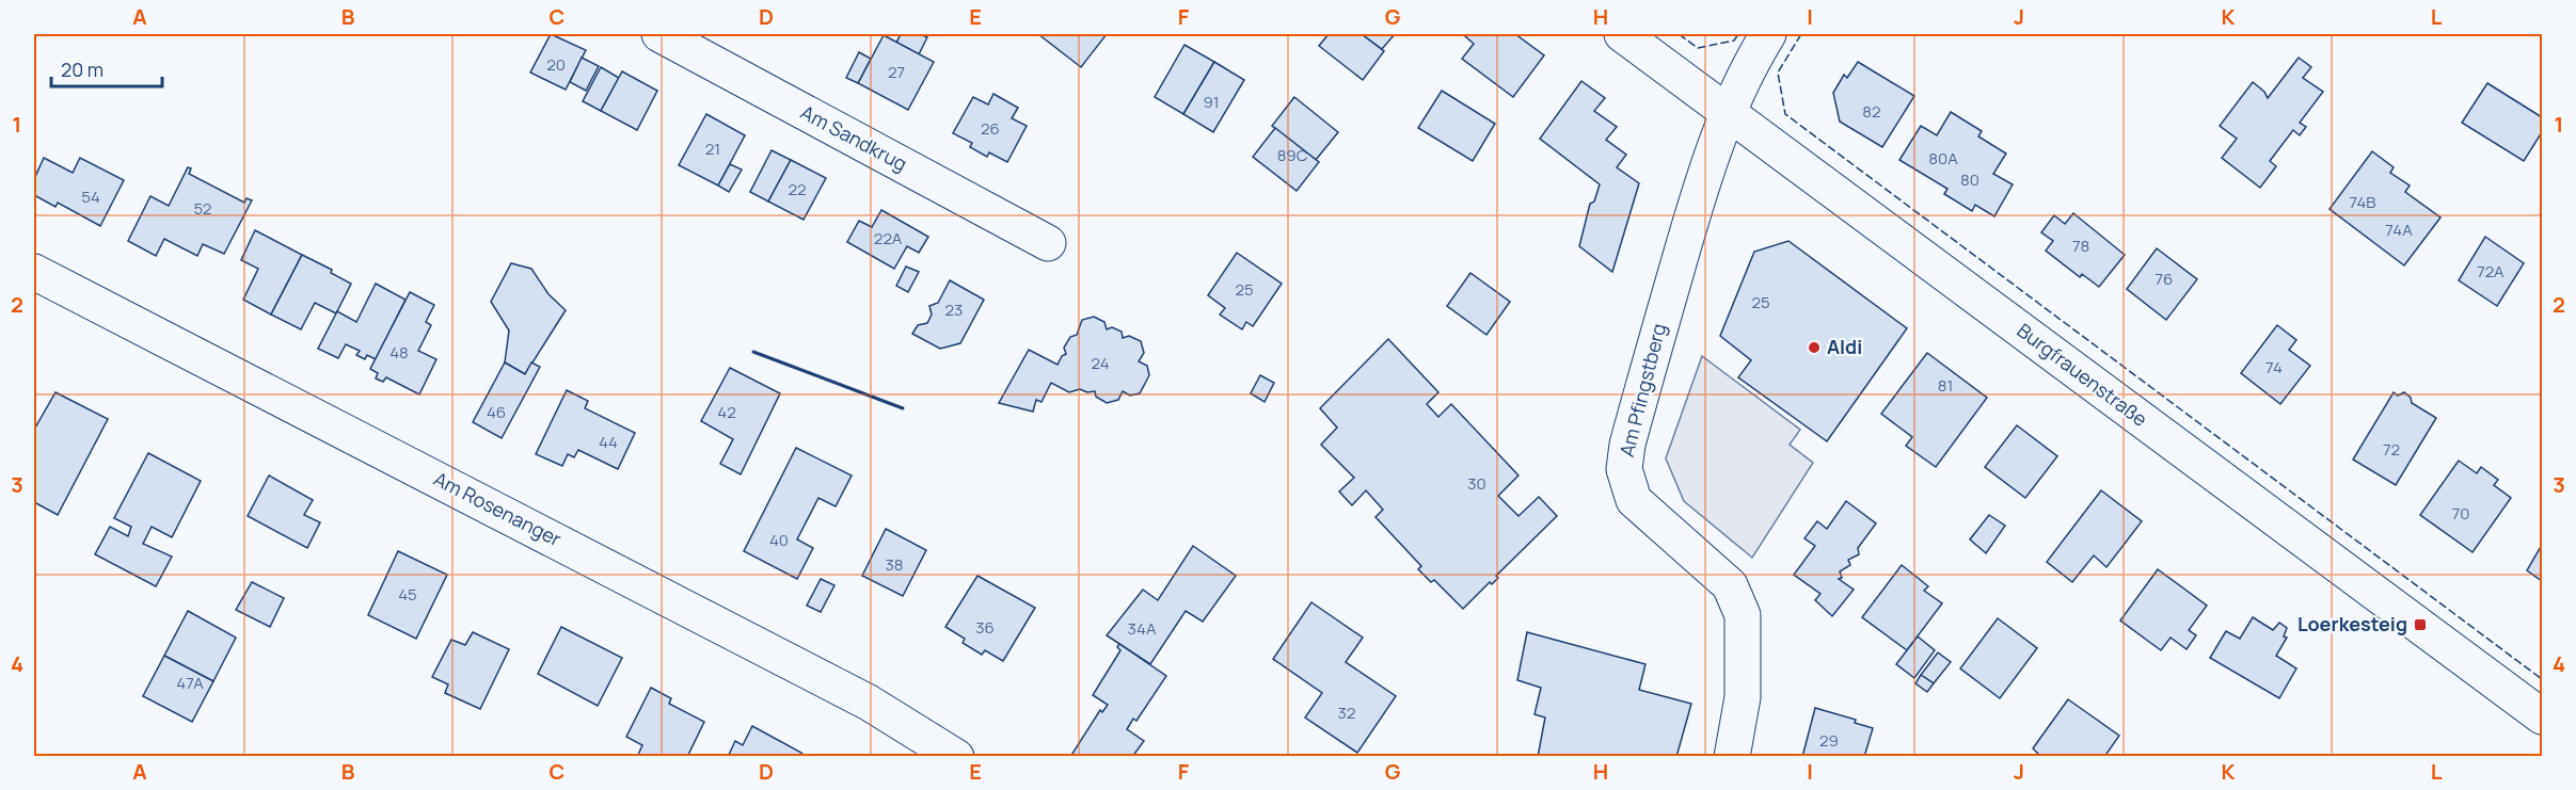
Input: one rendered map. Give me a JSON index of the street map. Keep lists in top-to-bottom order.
{
  "streets": {
    "street": [
      "Am Sandkrug",
      "Burgfrauenstraße",
      "Am Pfingstberg",
      "Am Rosenanger"
    ]
  },
  "crossings": [
    ["Burgfrauenstraße", "Am Pfingstberg"]
  ],
  "places": {
    "other": ["Aldi"],
    "transit": ["Loerkesteig"]
  },
  "house_numbers": [
    "20",
    "27",
    "91",
    "82",
    "26",
    "21",
    "89C",
    "80A",
    "80",
    "22",
    "54",
    "74B",
    "52",
    "74A",
    "22A",
    "78",
    "72A",
    "76",
    "25",
    "25",
    "23",
    "48",
    "24",
    "74",
    "81",
    "46",
    "42",
    "44",
    "72",
    "30",
    "70",
    "40",
    "38",
    "45",
    "36",
    "34A",
    "47A",
    "32",
    "29"
  ],
  "scale_bar": "20 m",
  "grid": {
    "columns": [
      "A",
      "B",
      "C",
      "D",
      "E",
      "F",
      "G",
      "H",
      "I",
      "J",
      "K",
      "L"
    ],
    "rows": [
      "1",
      "2",
      "3",
      "4"
    ]
  }
}
